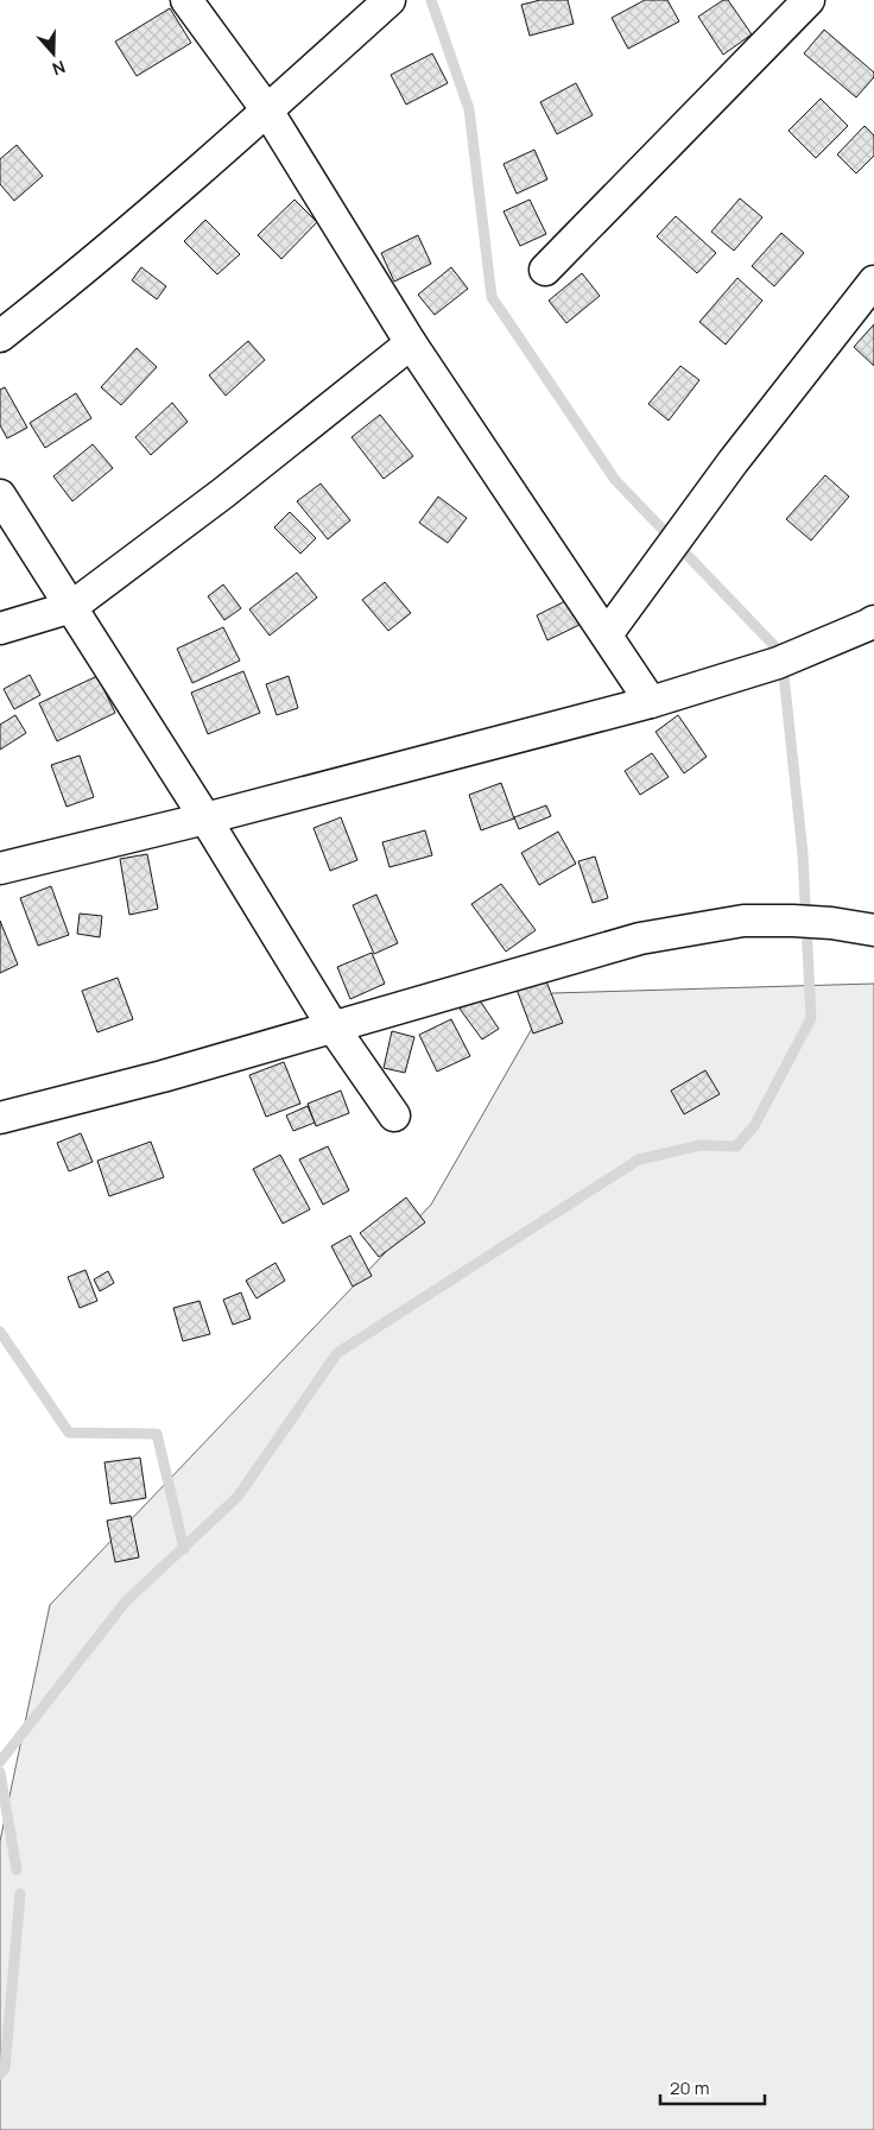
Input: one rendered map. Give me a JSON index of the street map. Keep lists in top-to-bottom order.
{
  "scale_bar": "20 m",
  "north": "bottom"
}
